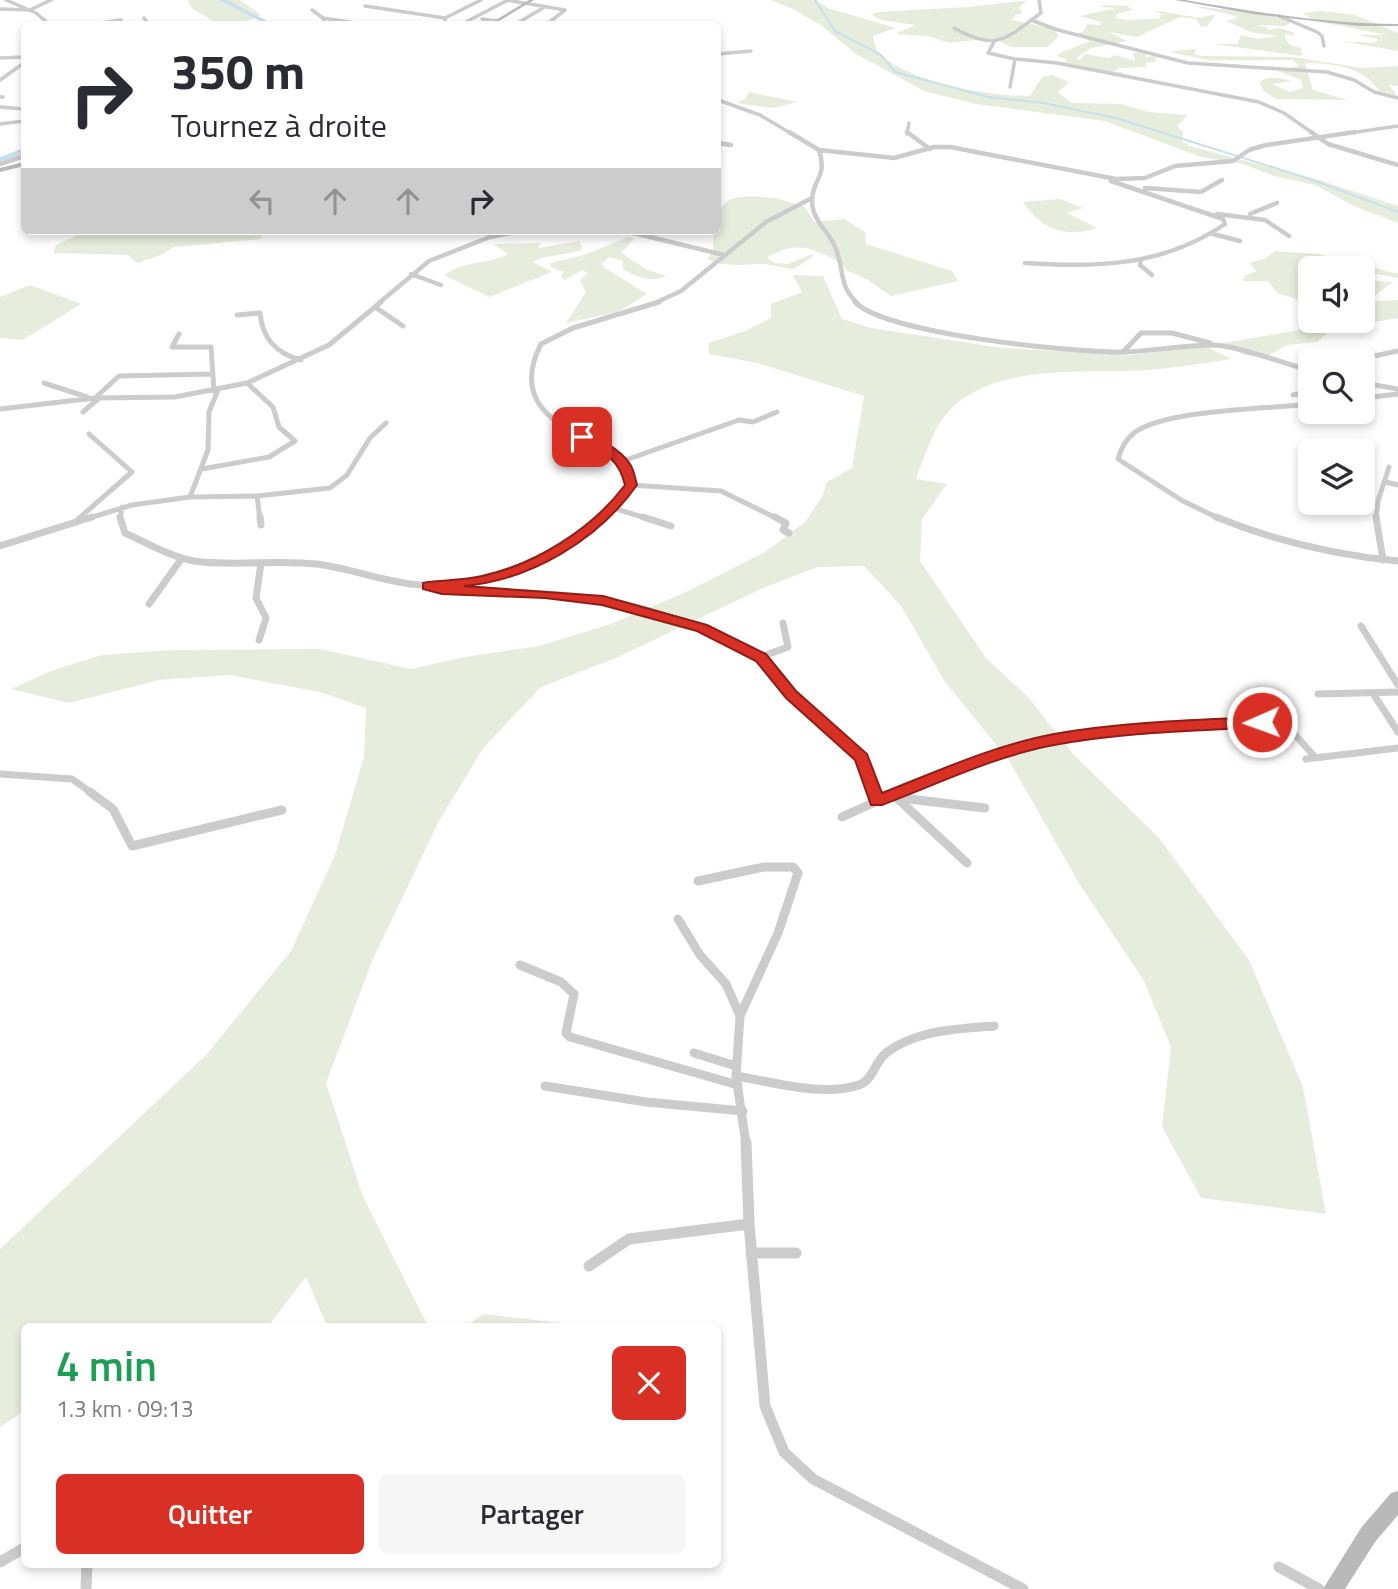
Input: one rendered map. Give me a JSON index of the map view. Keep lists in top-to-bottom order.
{
  "page": {
    "turn": ["350 m", "Tournez à droite"],
    "heading": ["4 min", "1.3 km · 09:13"],
    "buttons": ["Quitter", "Partager"]
  }
}
